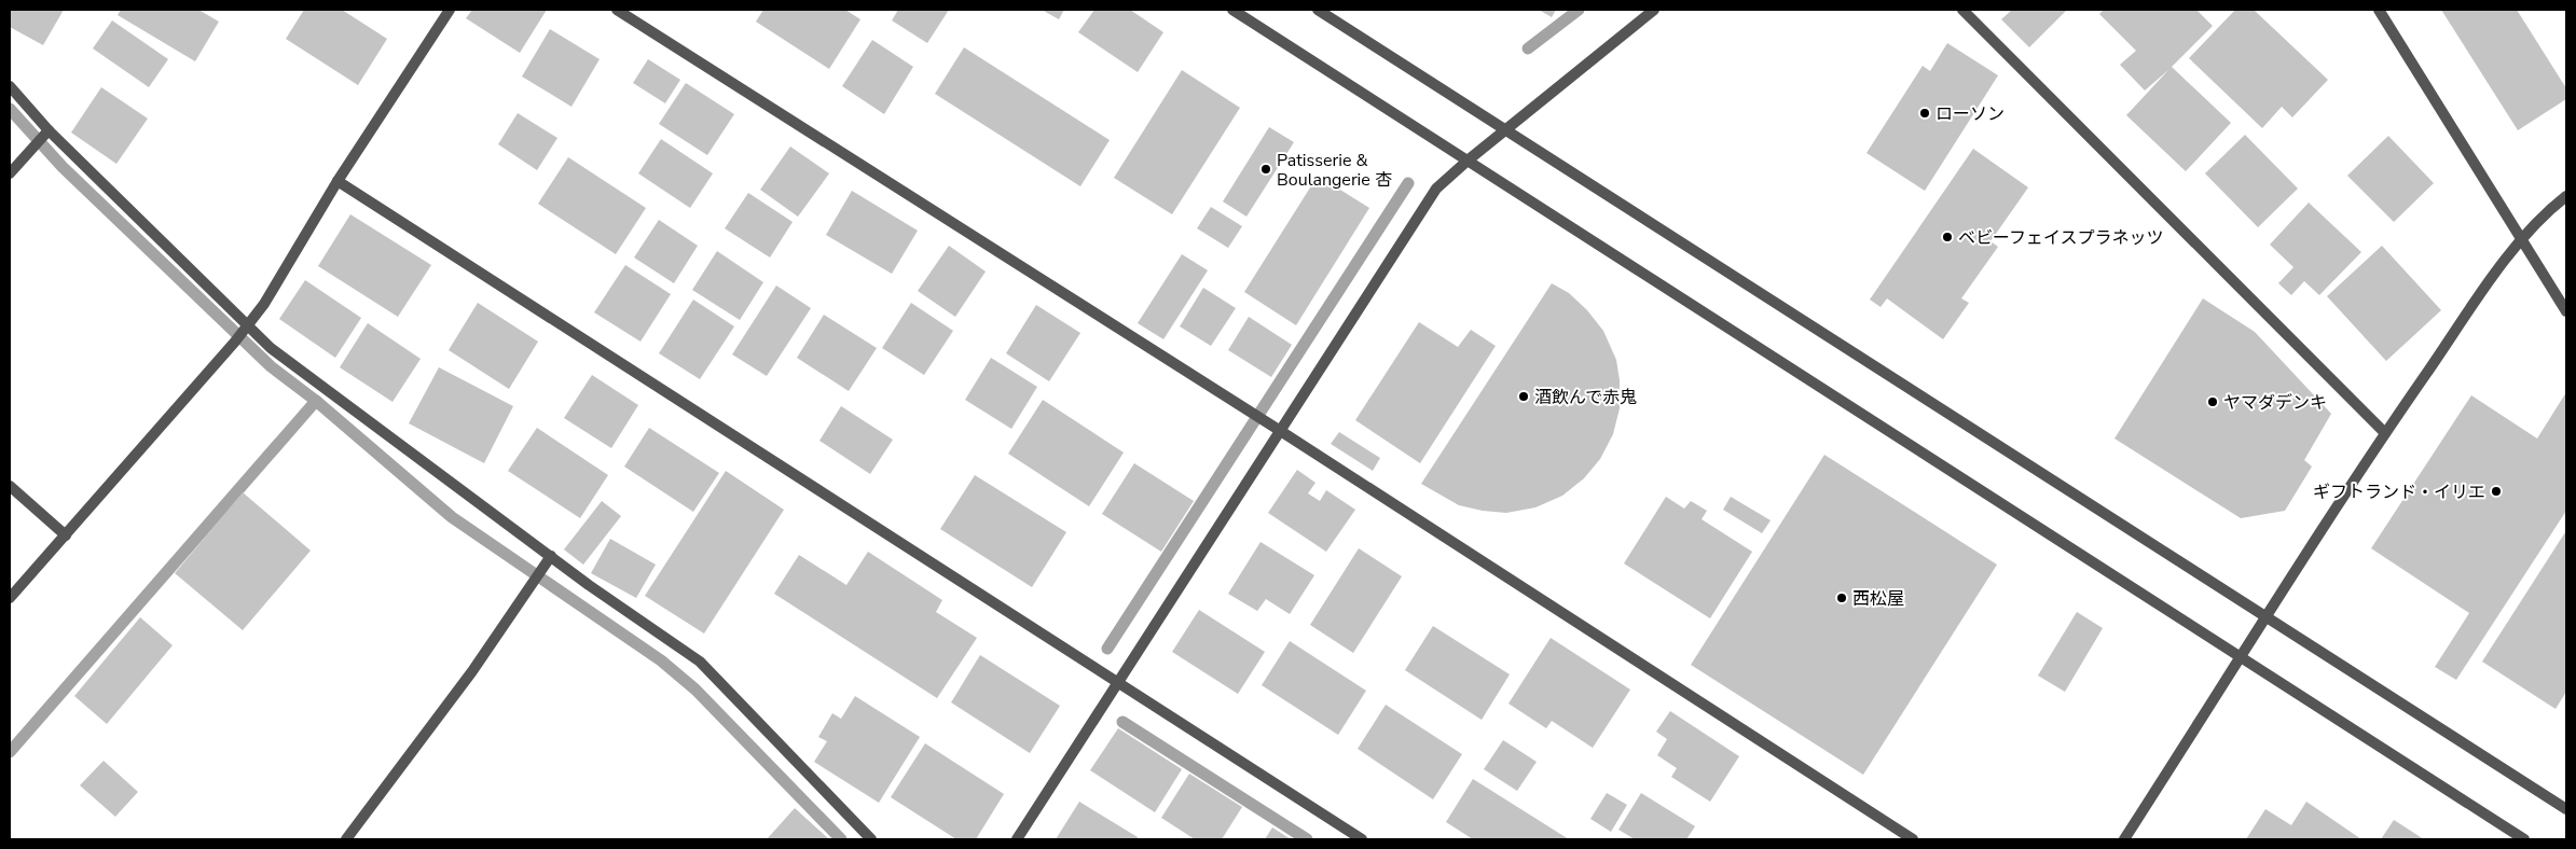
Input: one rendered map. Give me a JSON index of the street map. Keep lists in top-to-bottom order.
{
  "places": [
    "ローソン",
    "Patisserie & Boulangerie 杏",
    "ベビーフェイスプラネッツ",
    "酒飲んで赤鬼",
    "ヤマダデンキ",
    "ギフトランド・イリエ",
    "西松屋"
  ]
}
